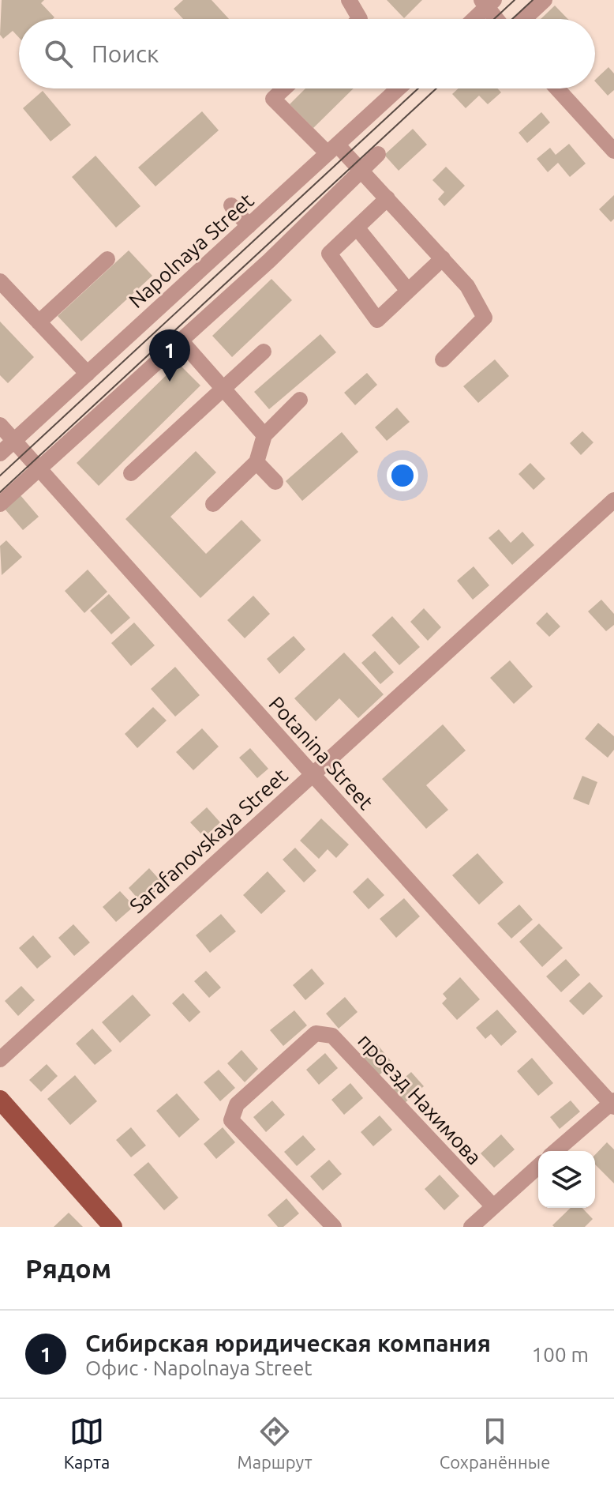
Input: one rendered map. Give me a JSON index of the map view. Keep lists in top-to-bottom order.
{
  "streets": {
    "street": [
      "Napolnaya Street",
      "Potanina Street",
      "Sarafanovskaya Street",
      "проезд Нахимова"
    ]
  },
  "crossings": [
    ["Napolnaya Street", "Potanina Street"],
    ["Potanina Street", "Sarafanovskaya Street"]
  ],
  "page": {
    "search": "Поиск",
    "pins": "1",
    "heading": "Рядом",
    "list": [
      {
        "mark": "1",
        "name": "Сибирская юридическая компания",
        "note": "Офис · Napolnaya Street",
        "value": "100 m"
      }
    ],
    "nav": ["Карта", "Маршрут", "Сохранённые"]
  }
}
